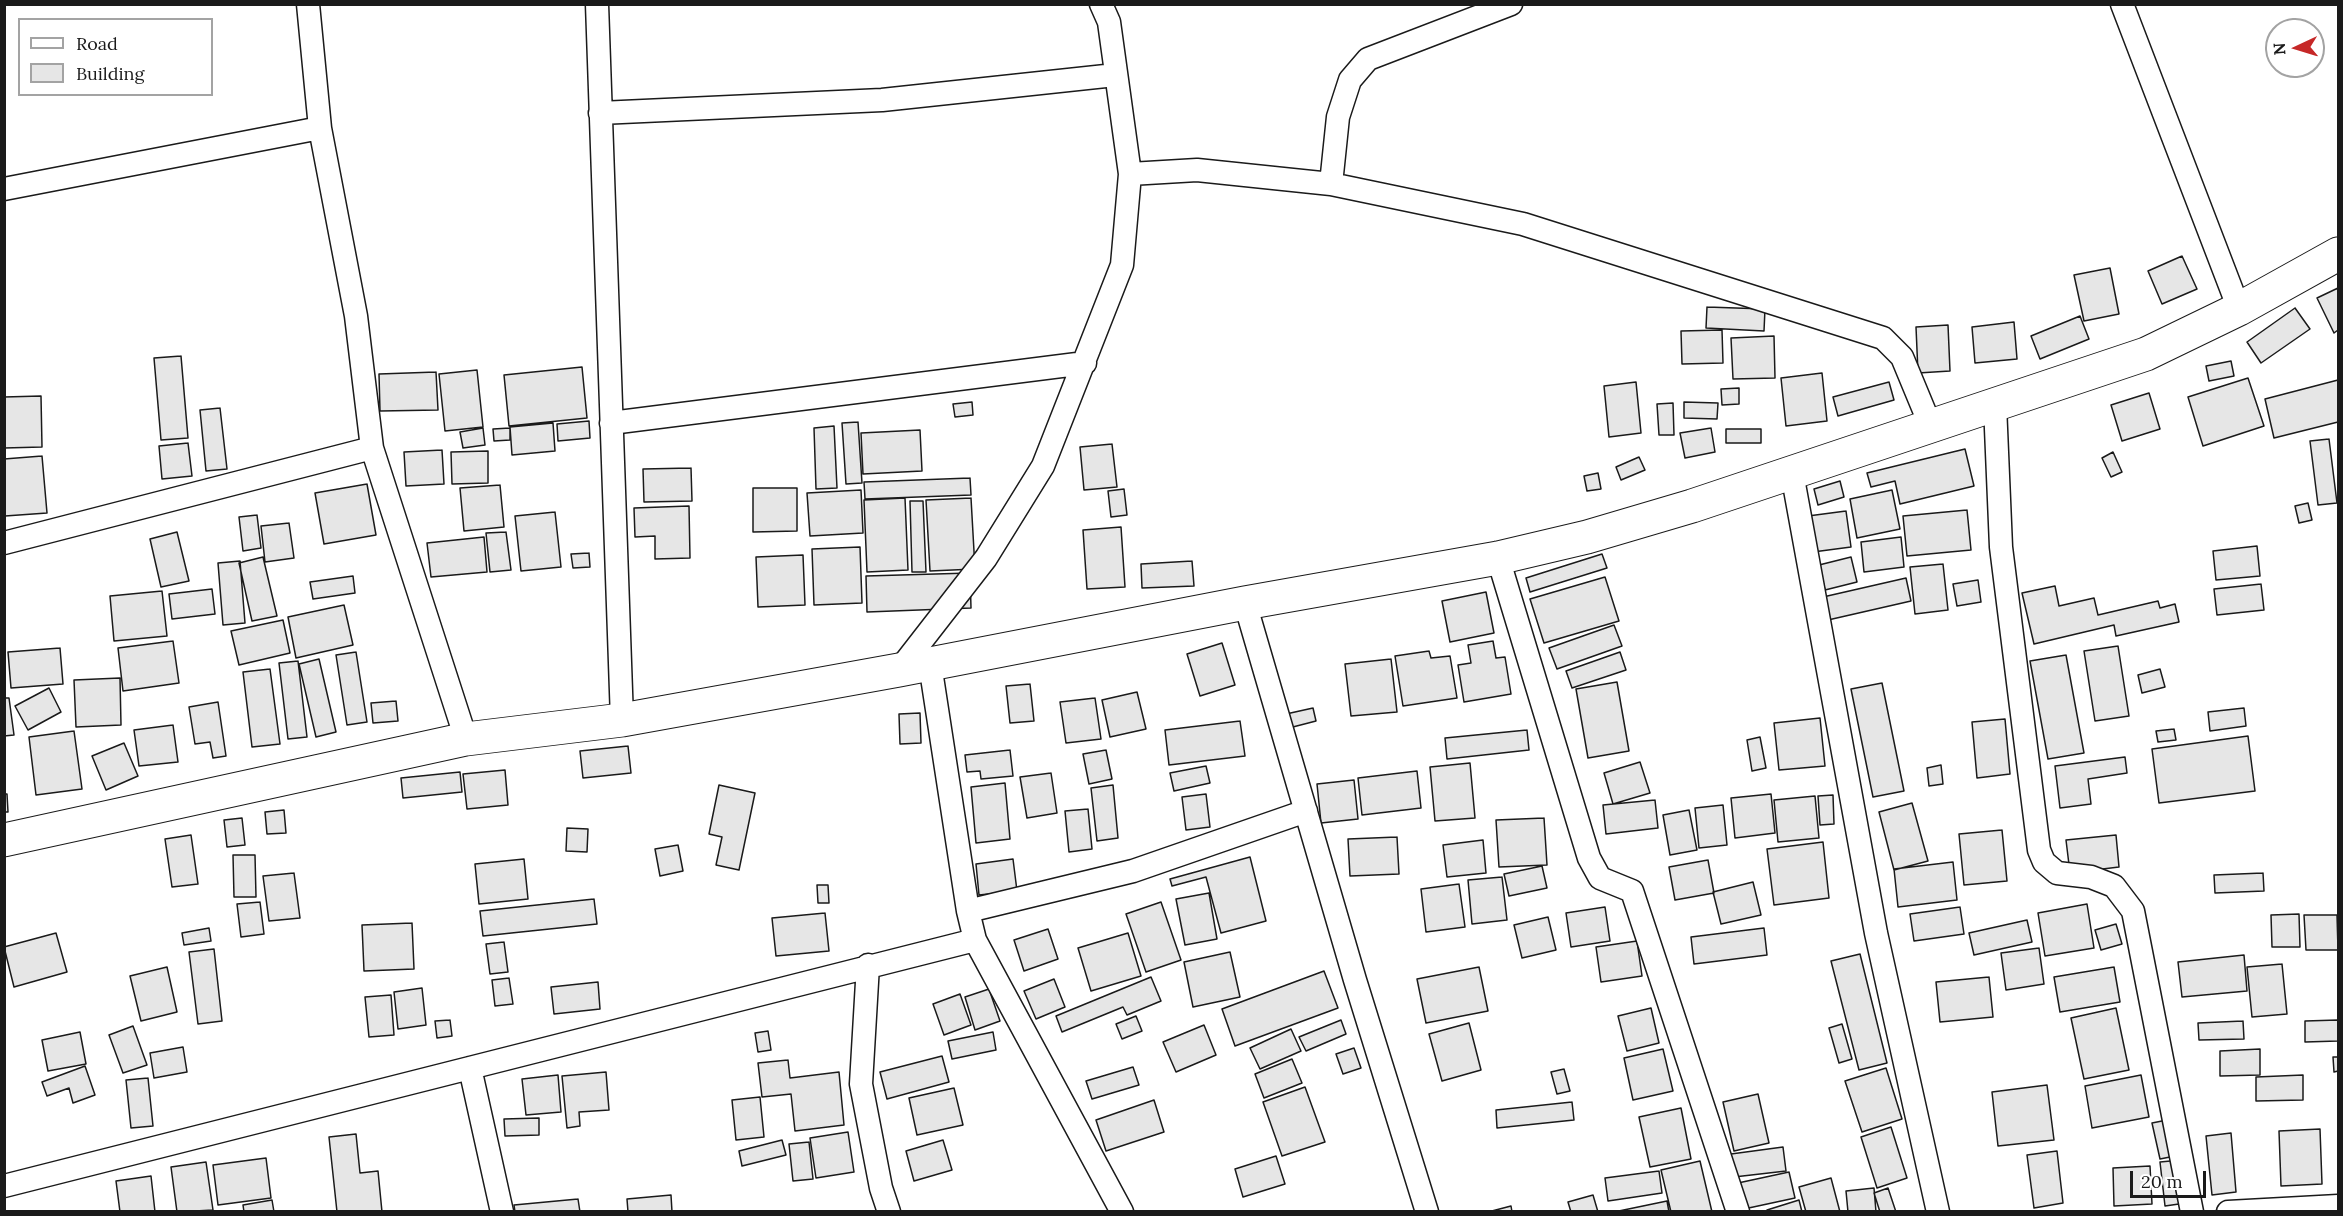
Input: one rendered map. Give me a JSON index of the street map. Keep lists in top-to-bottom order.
{
  "legend": ["Road", "Building"],
  "scale_bar": "20 m",
  "north": "left"
}
